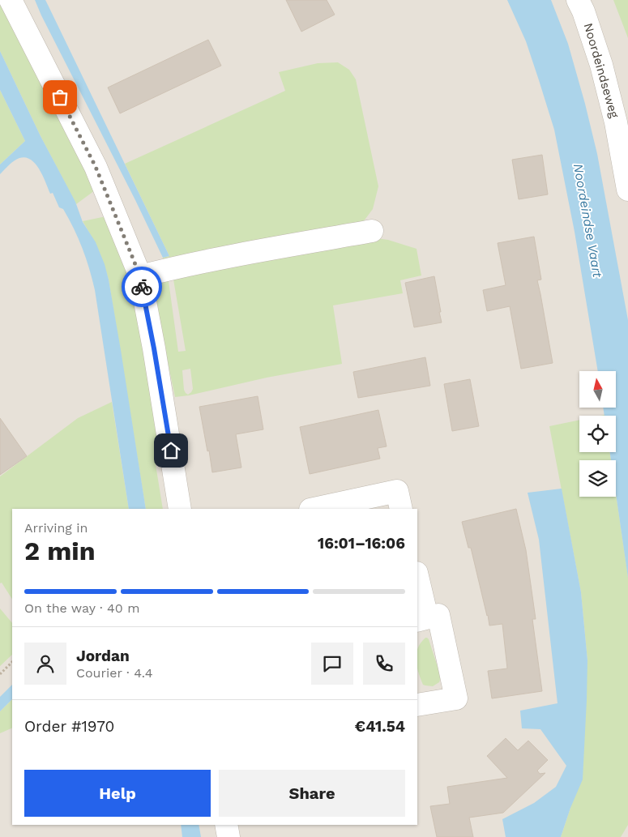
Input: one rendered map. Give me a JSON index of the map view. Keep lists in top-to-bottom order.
{
  "streets": {
    "street": ["Noordeindseweg"]
  },
  "water": ["Noordeindse Vaart"],
  "north": "top",
  "page": {
    "heading": ["2 min", "Arriving in", "16:01–16:06"],
    "panel": [
      "Jordan",
      "Courier · 4.4",
      "Order #1970",
      "€41.54"
    ],
    "bar": "On the way · 40 m",
    "buttons": ["Help", "Share"]
  }
}
